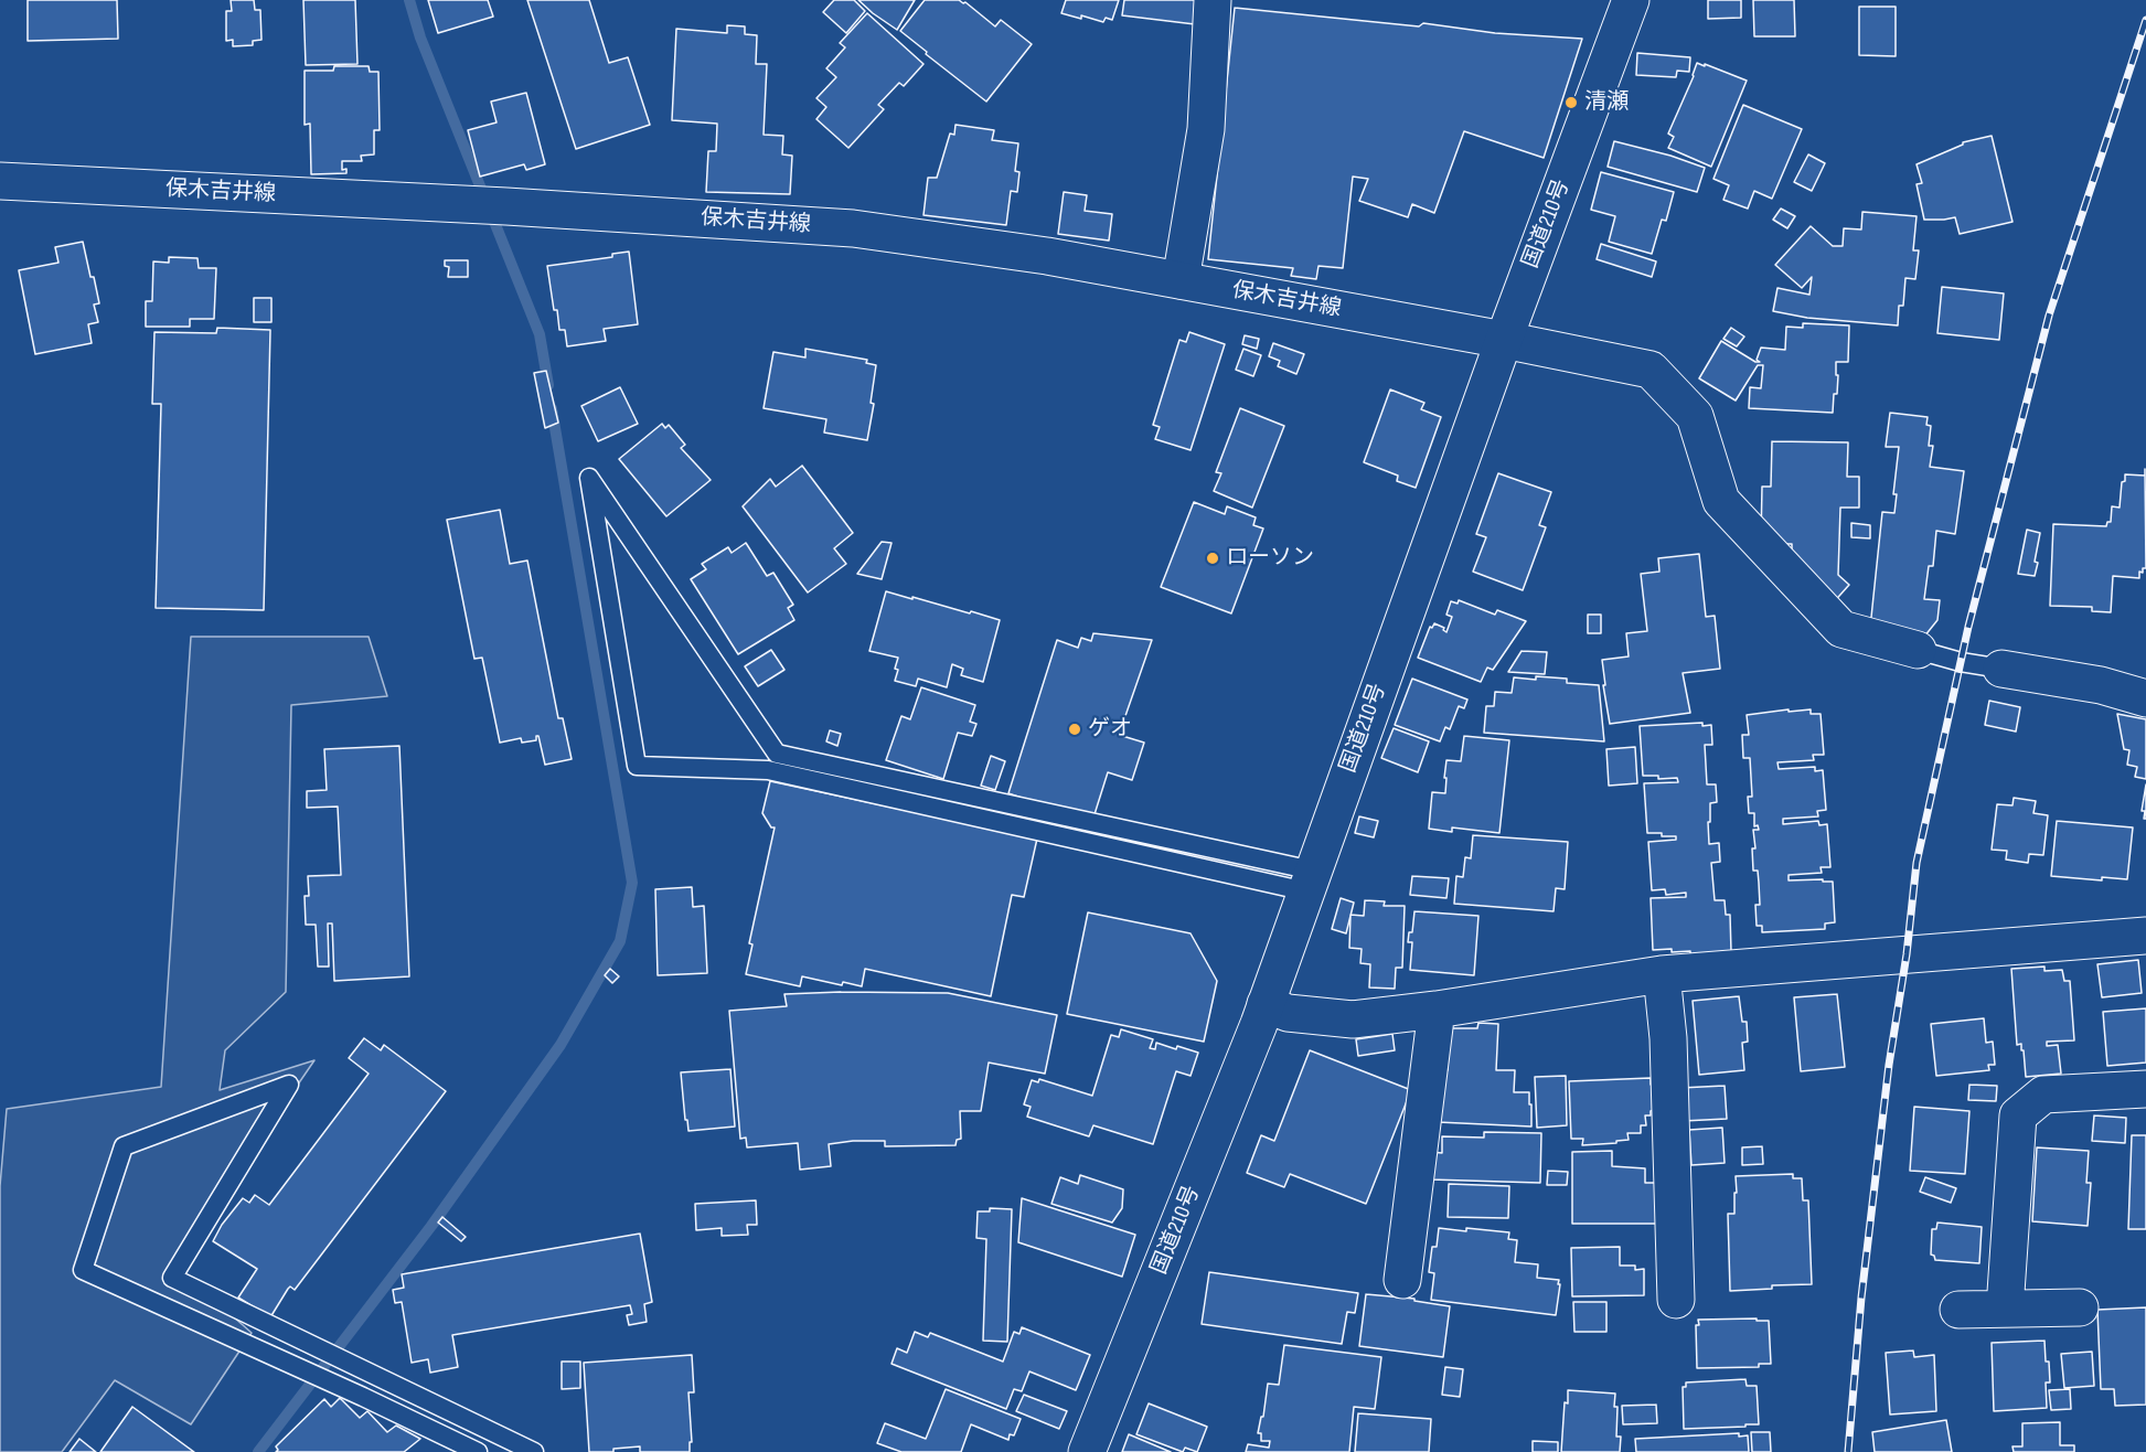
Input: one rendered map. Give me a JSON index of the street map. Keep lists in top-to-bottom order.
{
  "streets": {
    "main road": ["保木吉井線", "国道210号"]
  },
  "crossings": [
    ["保木吉井線", "国道210号"]
  ],
  "places": ["清瀬", "ローソン", "ゲオ"]
}
